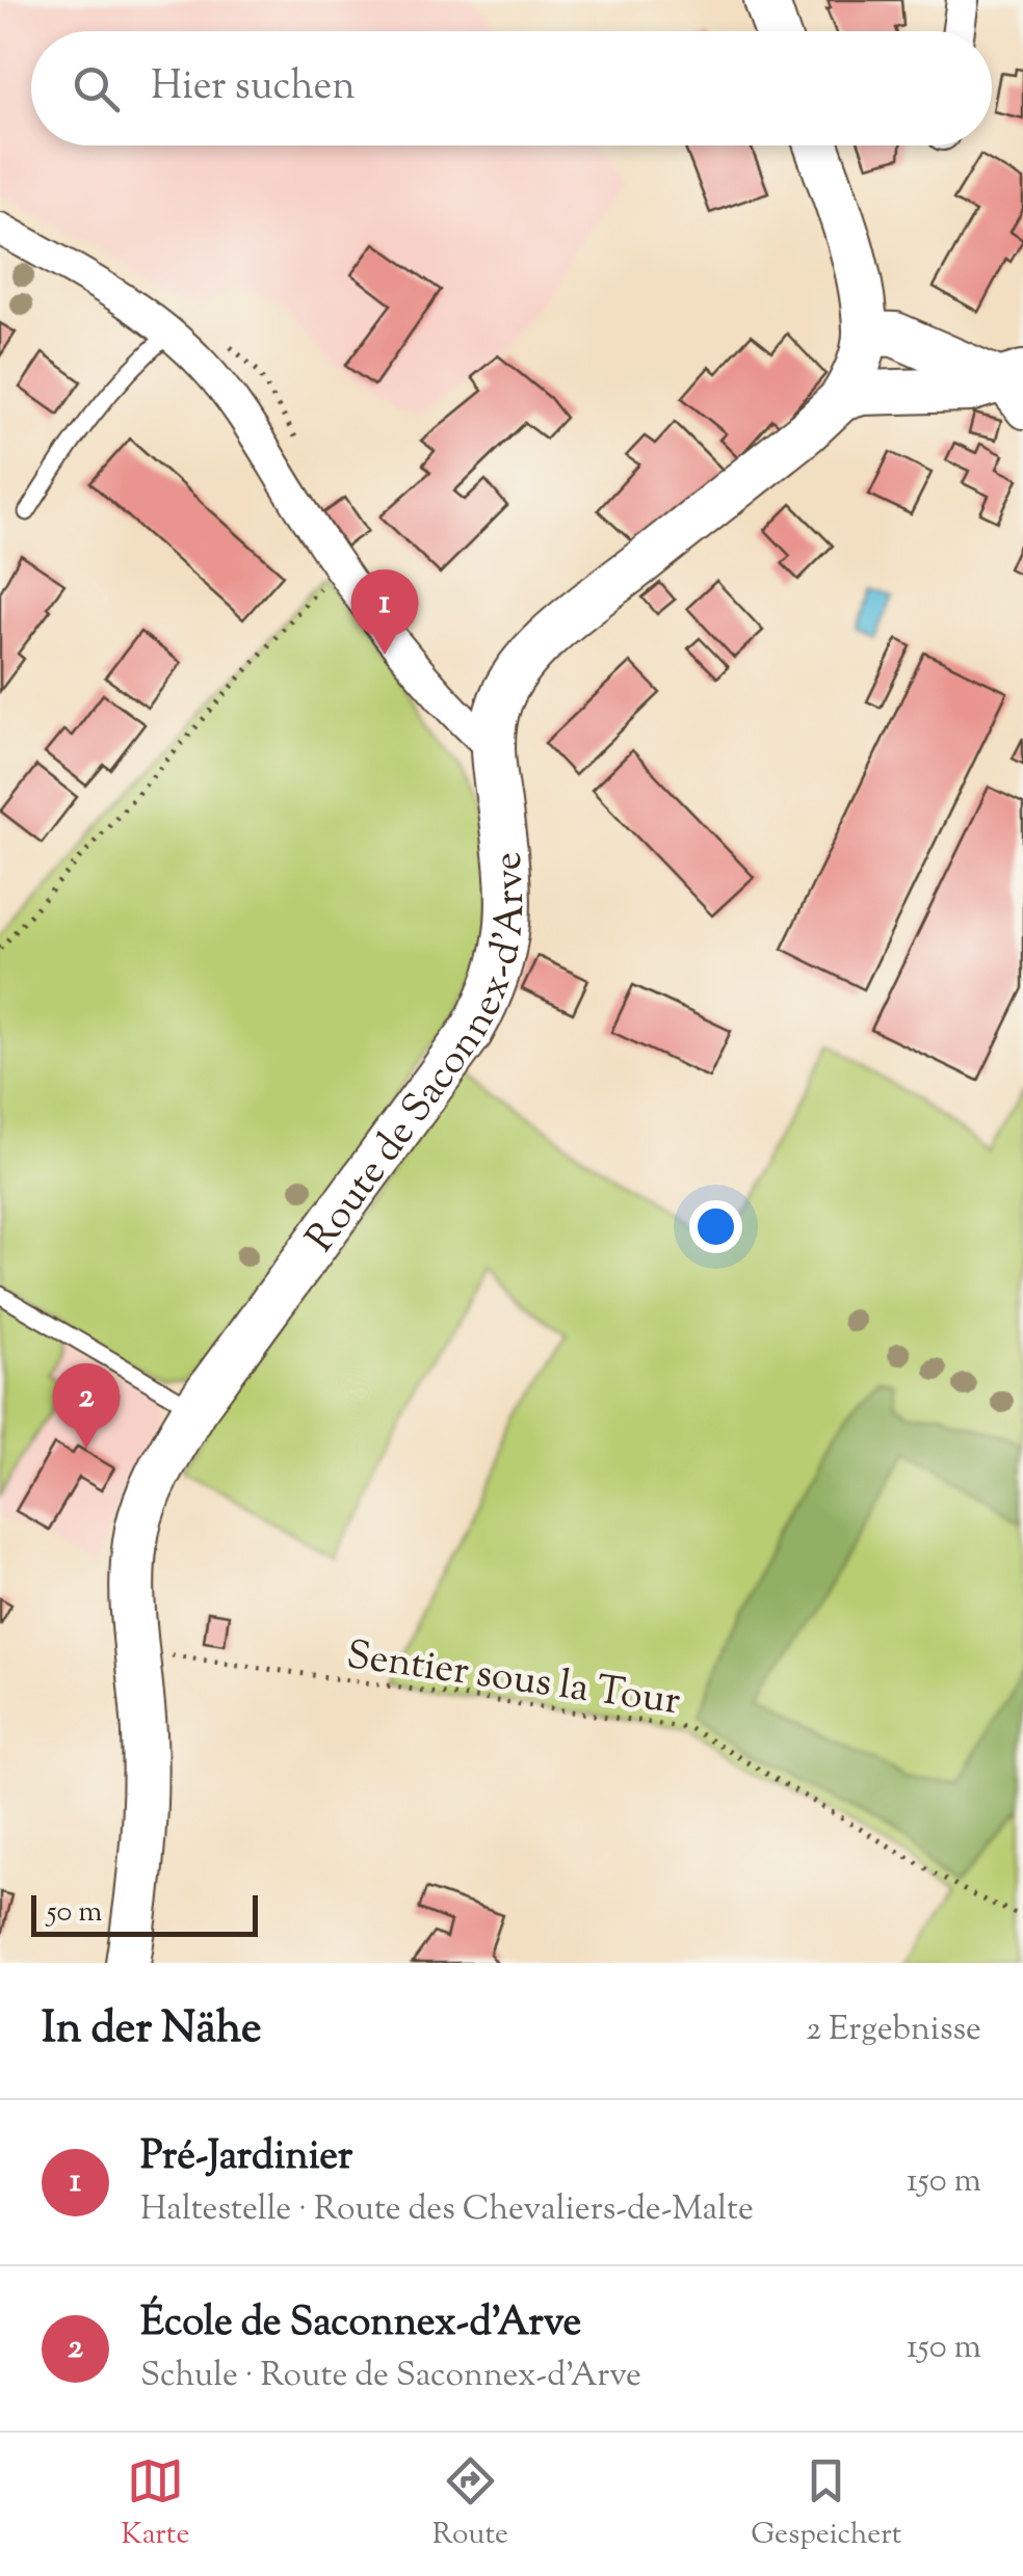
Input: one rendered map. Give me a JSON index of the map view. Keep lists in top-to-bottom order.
{
  "streets": {
    "street": ["Route de Saconnex-d'Arve"],
    "path": ["Sentier sous la Tour"]
  },
  "crossings": [
    ["Route de Saconnex-d'Arve", "Sentier sous la Tour"]
  ],
  "scale_bar": "50 m",
  "page": {
    "search": "Hier suchen",
    "pins": ["1", "2"],
    "scale": "50 m",
    "heading": ["In der Nähe", "2 Ergebnisse"],
    "list": [
      {
        "mark": "1",
        "name": "Pré-Jardinier",
        "note": "Haltestelle · Route des Chevaliers-de-Malte",
        "value": "150 m"
      },
      {
        "mark": "2",
        "name": "École de Saconnex-d'Arve",
        "note": "Schule · Route de Saconnex-d'Arve",
        "value": "150 m"
      }
    ],
    "nav": ["Karte", "Route", "Gespeichert"]
  }
}
